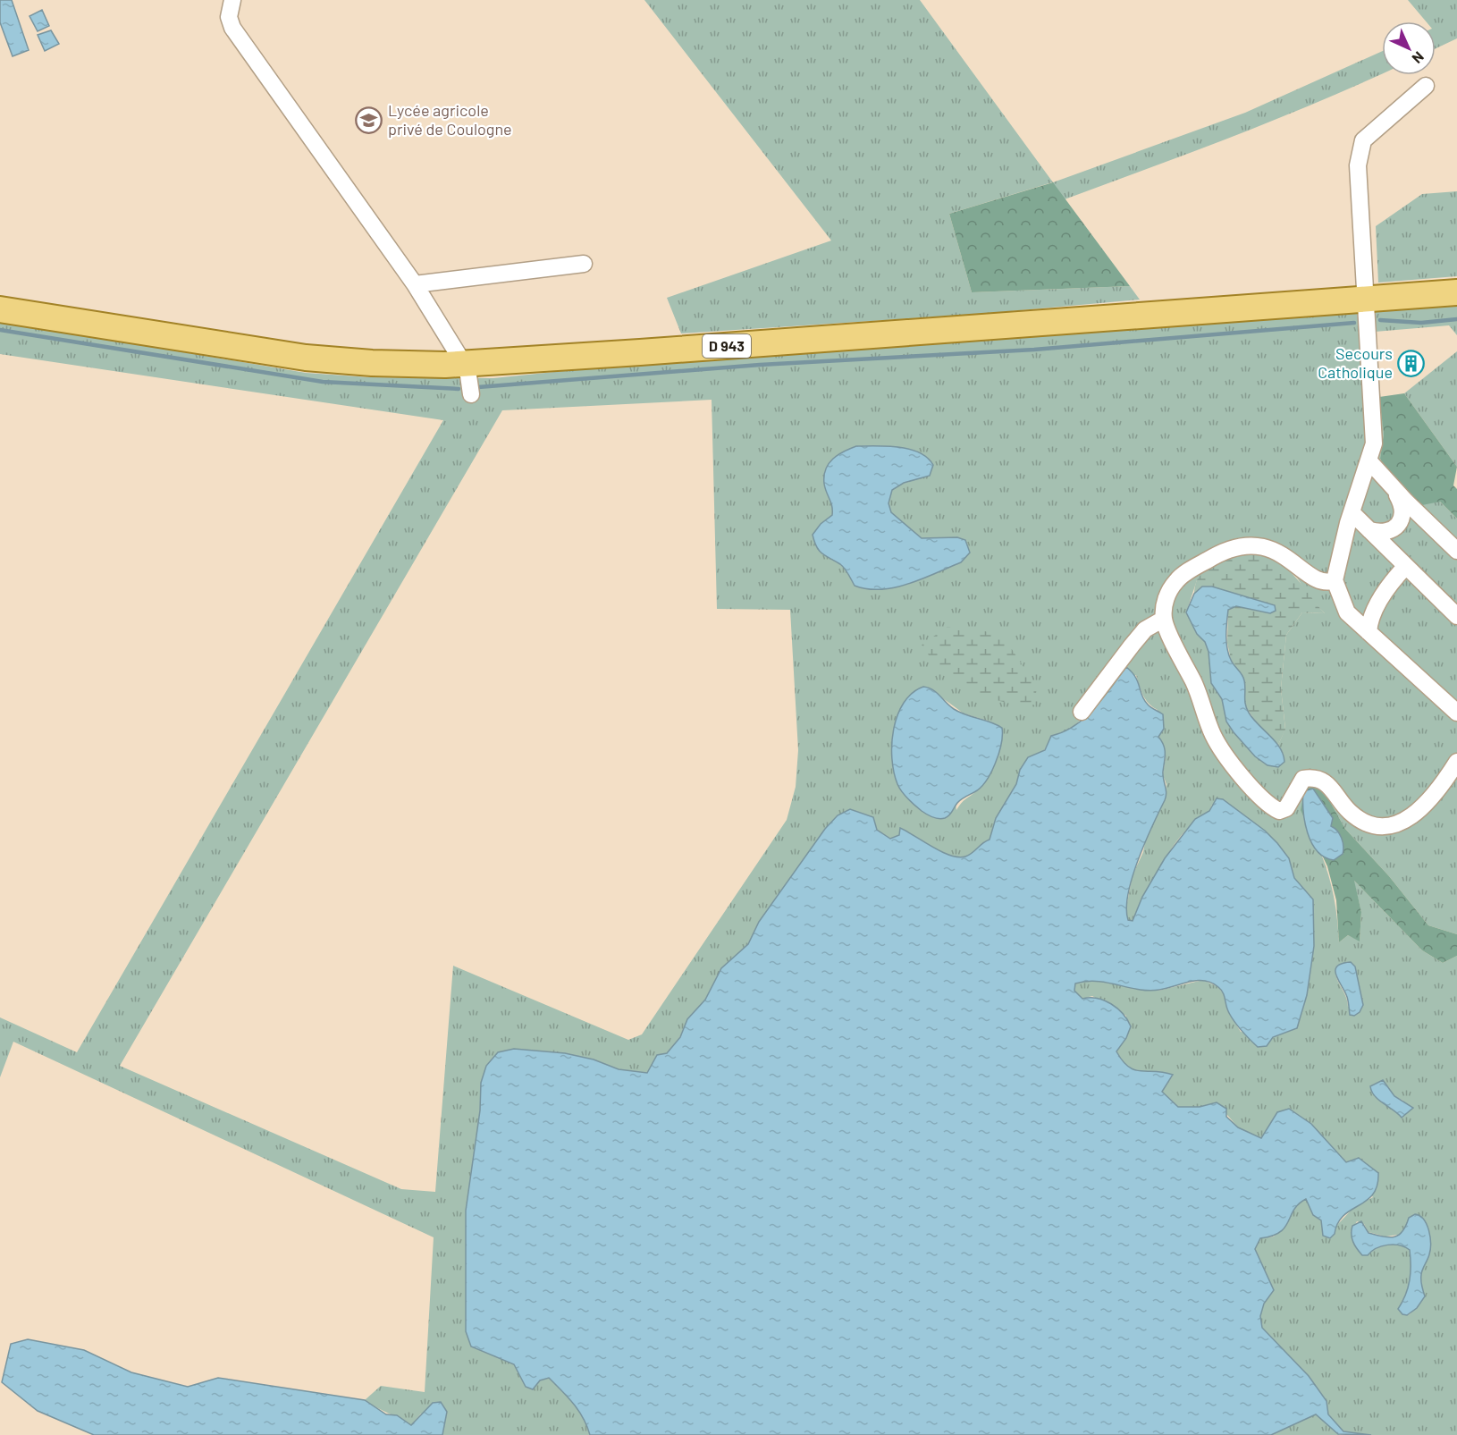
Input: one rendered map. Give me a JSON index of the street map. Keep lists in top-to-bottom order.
{
  "streets": {
    "main road": ["D 943"]
  },
  "places": {
    "school or university": ["Lycée agricole privé de Coulogne"],
    "building": ["Secours Catholique"]
  },
  "north": "bottom right"
}
